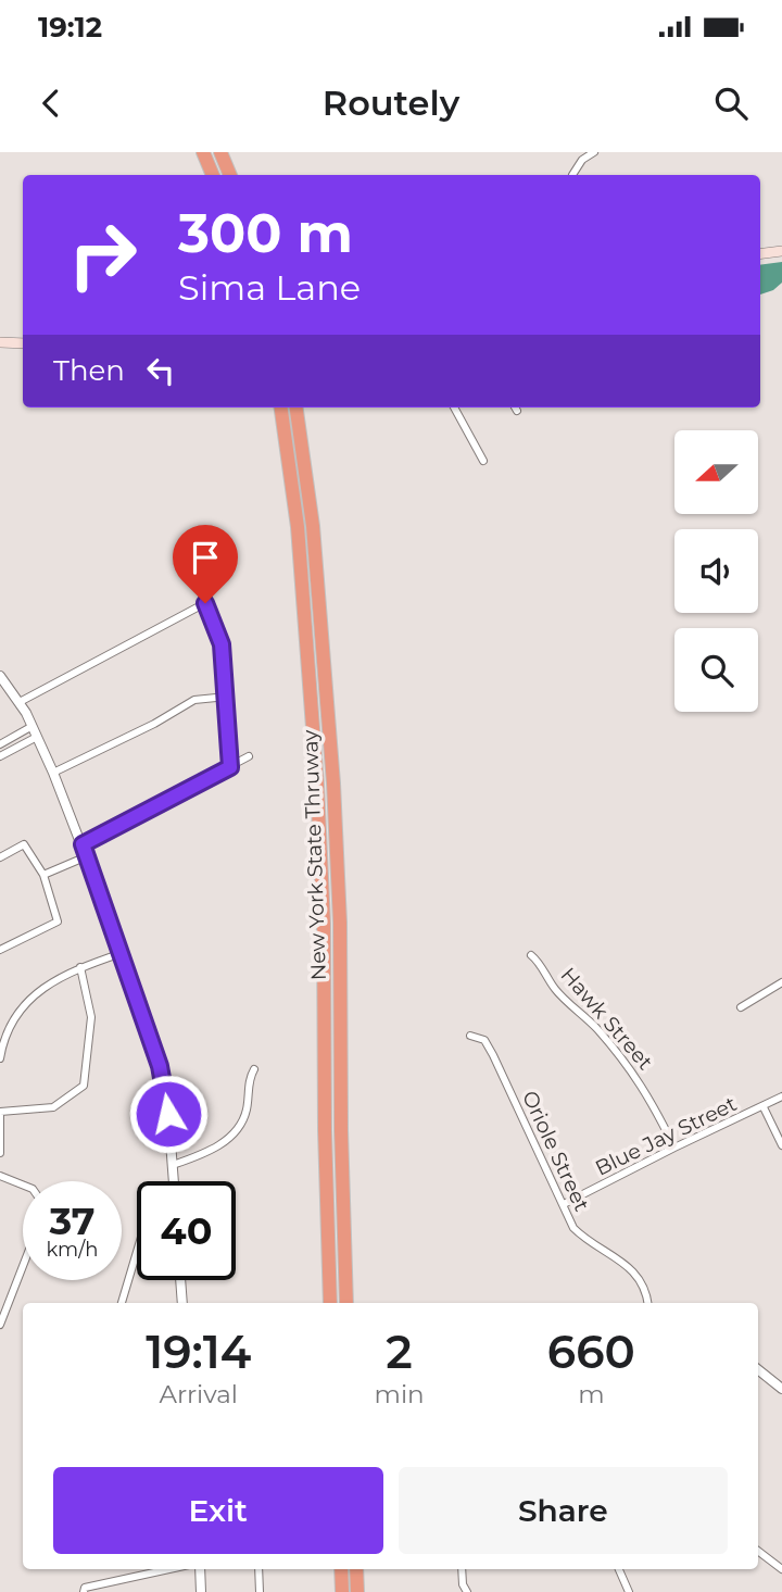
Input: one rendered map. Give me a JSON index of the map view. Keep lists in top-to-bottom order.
{
  "streets": {
    "highway": ["New York State Thruway"],
    "street": ["Hawk Street", "Blue Jay Street", "Oriole Street"]
  },
  "crossings": [
    ["Hawk Street", "Blue Jay Street"],
    ["Blue Jay Street", "Oriole Street"]
  ],
  "north": "left",
  "page": {
    "status": "19:12",
    "header": "Routely",
    "turn": ["300 m", "Sima Lane"],
    "then": "Then",
    "speed": "37 km/h",
    "limit": "40",
    "eta": [
      "19:14",
      "Arrival",
      "2",
      "min",
      "660",
      "m"
    ],
    "buttons": ["Exit", "Share"]
  }
}
